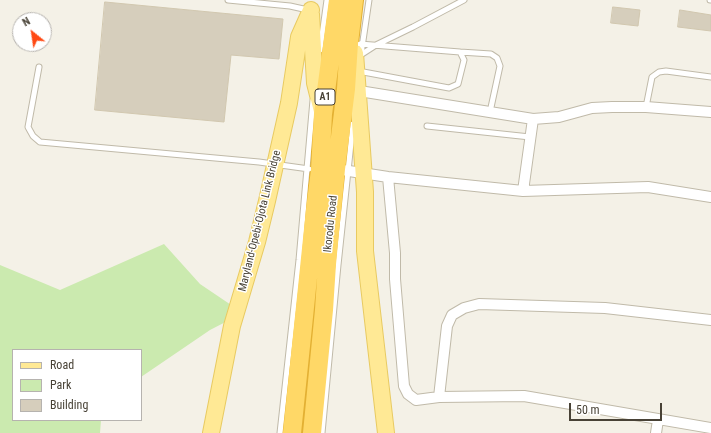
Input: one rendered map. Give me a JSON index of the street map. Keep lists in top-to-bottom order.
{
  "streets": {
    "highway": ["A1", "Ikorodu Road"],
    "main road": ["Maryland-Opebi-Ojota Link Bridge"]
  },
  "crossings": [
    ["Maryland-Opebi-Ojota Link Bridge", "Ikorodu Road"]
  ],
  "legend": ["Road", "Park", "Building"],
  "scale_bar": "50 m",
  "north": "top left"
}
